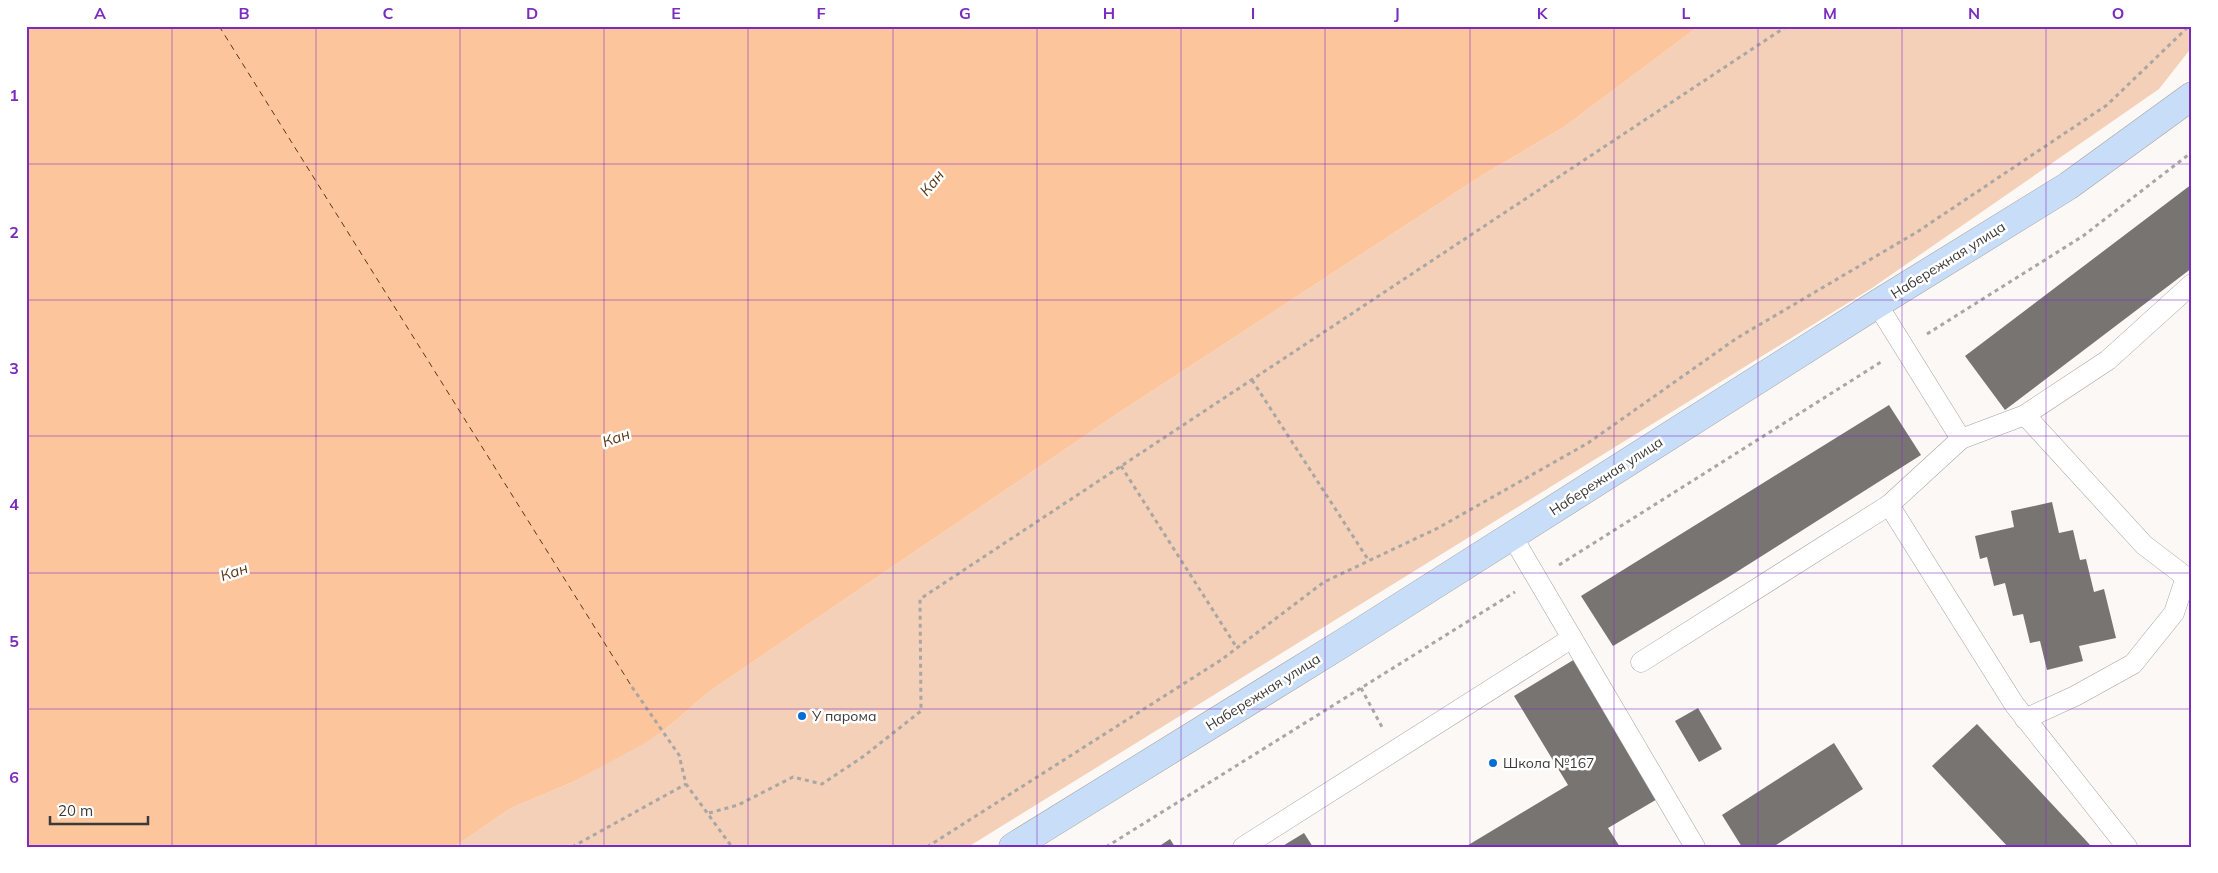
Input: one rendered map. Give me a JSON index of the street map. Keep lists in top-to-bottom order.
{
  "streets": {
    "main road": ["Набережная улица"]
  },
  "water": ["Кан"],
  "places": ["У парома", "Школа №167"],
  "scale_bar": "20 m",
  "grid": {
    "columns": [
      "A",
      "B",
      "C",
      "D",
      "E",
      "F",
      "G",
      "H",
      "I",
      "J",
      "K",
      "L",
      "M",
      "N",
      "O"
    ],
    "rows": [
      "1",
      "2",
      "3",
      "4",
      "5",
      "6"
    ]
  }
}
